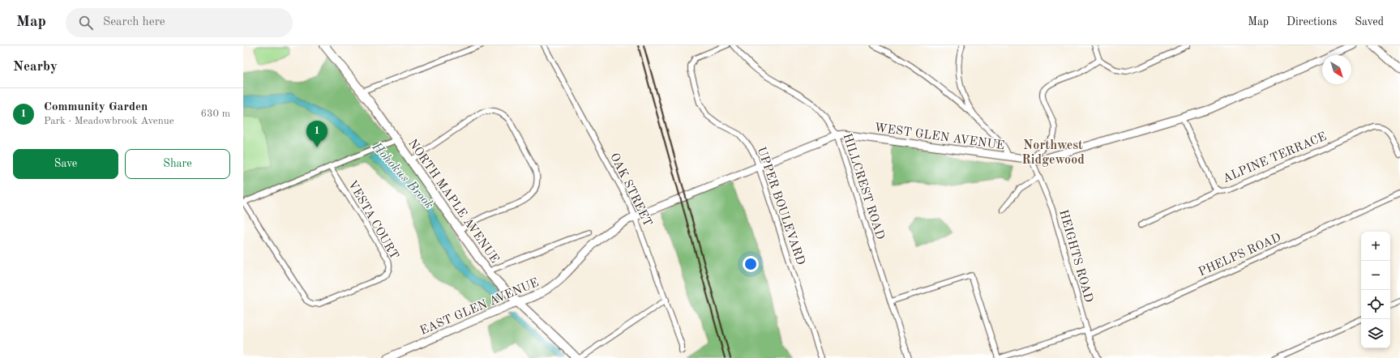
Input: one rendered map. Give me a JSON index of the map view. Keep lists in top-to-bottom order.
{
  "streets": {
    "main road": ["NORTH MAPLE AVENUE"],
    "street": [
      "WEST GLEN AVENUE",
      "ALPINE TERRACE",
      "HILLCREST ROAD",
      "OAK STREET",
      "UPPER BOULEVARD",
      "VESTA COURT",
      "PHELPS ROAD",
      "HEIGHTS ROAD",
      "EAST GLEN AVENUE"
    ]
  },
  "crossings": [
    ["WEST GLEN AVENUE", "ALPINE TERRACE"],
    ["WEST GLEN AVENUE", "HILLCREST ROAD"],
    ["WEST GLEN AVENUE", "UPPER BOULEVARD"],
    ["WEST GLEN AVENUE", "HEIGHTS ROAD"],
    ["WEST GLEN AVENUE", "EAST GLEN AVENUE"],
    ["OAK STREET", "EAST GLEN AVENUE"],
    ["NORTH MAPLE AVENUE", "EAST GLEN AVENUE"],
    ["PHELPS ROAD", "HEIGHTS ROAD"]
  ],
  "districts": ["Northwest Ridgewood"],
  "water": ["Hohokus Brook"],
  "north": "bottom right",
  "page": {
    "header": "Map",
    "search": "Search here",
    "nav": ["Map", "Directions", "Saved"],
    "heading": "Nearby",
    "list": [
      {
        "mark": "1",
        "name": "Community Garden",
        "note": "Park · Meadowbrook Avenue",
        "value": "630 m"
      }
    ],
    "pins": "1",
    "buttons": ["Save", "Share"],
    "map_buttons": ["+", "−"]
  }
}
